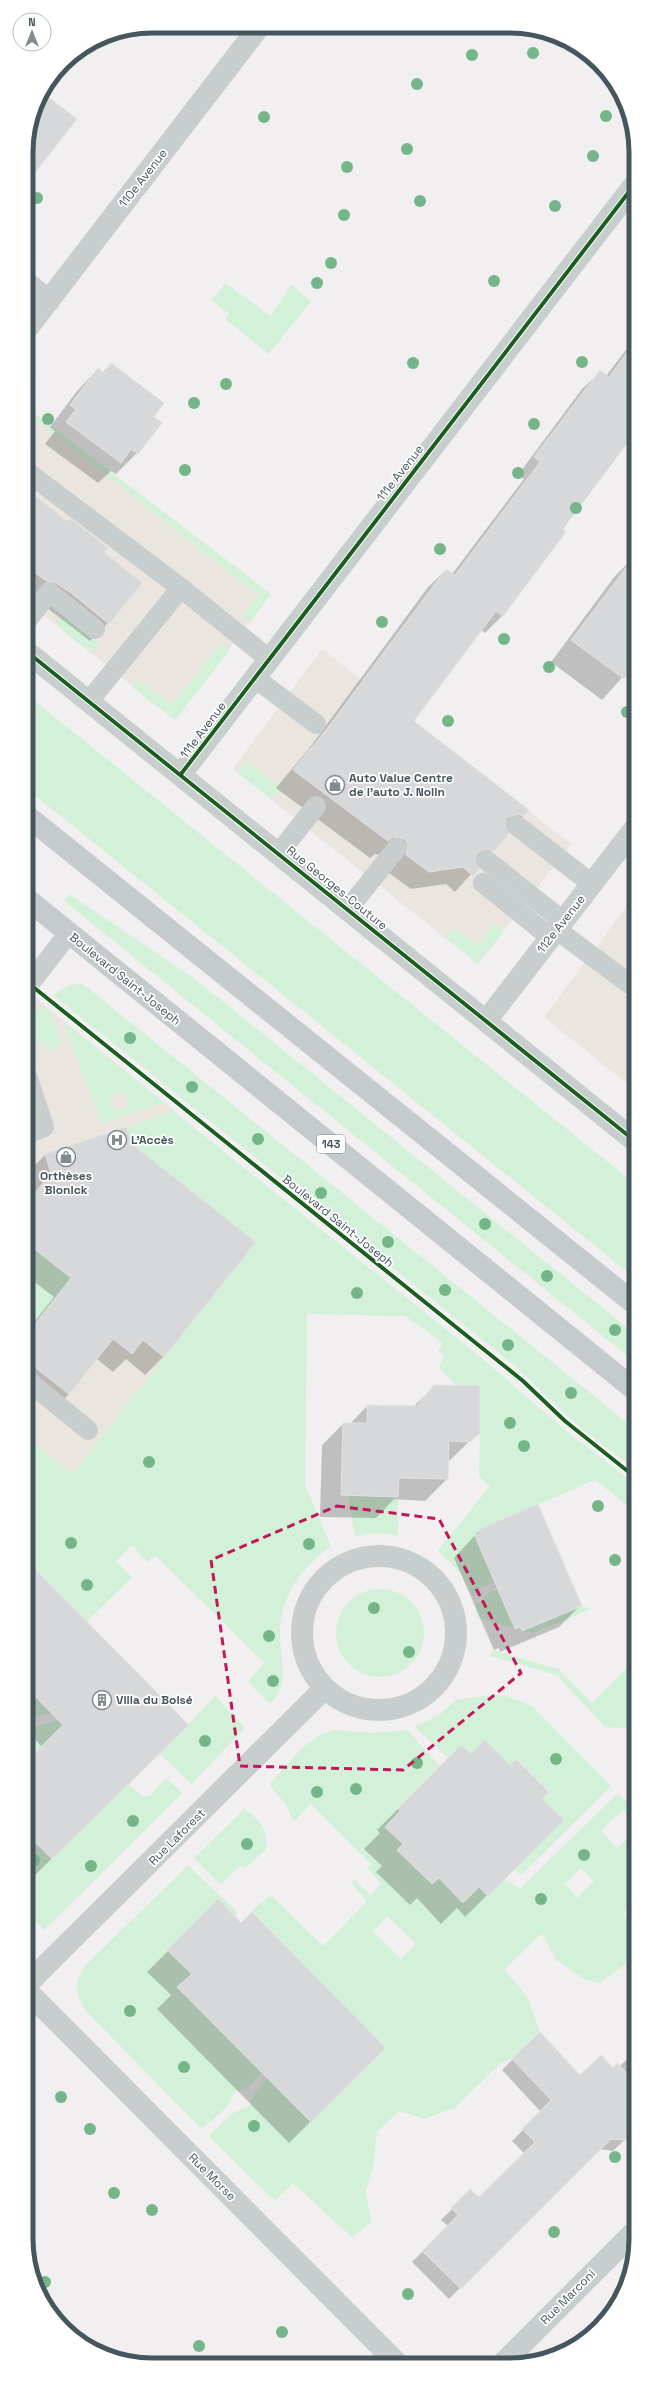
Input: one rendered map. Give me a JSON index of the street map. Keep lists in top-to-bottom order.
{
  "streets": {
    "main road": ["Boulevard Saint-Joseph", "143"],
    "street": [
      "110e Avenue",
      "111e Avenue",
      "Rue Georges-Couture",
      "112e Avenue",
      "Rue Laforest",
      "Rue Morse",
      "Rue Marconi"
    ]
  },
  "crossings": [
    ["111e Avenue", "Rue Georges-Couture"],
    ["Rue Georges-Couture", "112e Avenue"]
  ],
  "places": {
    "shop": ["Auto Value Centre de l'auto J. Nolin", "Orthèses Bionick"],
    "hospital": ["L'Accès"],
    "building": ["Villa du Boisé"]
  },
  "north": "top"
}
